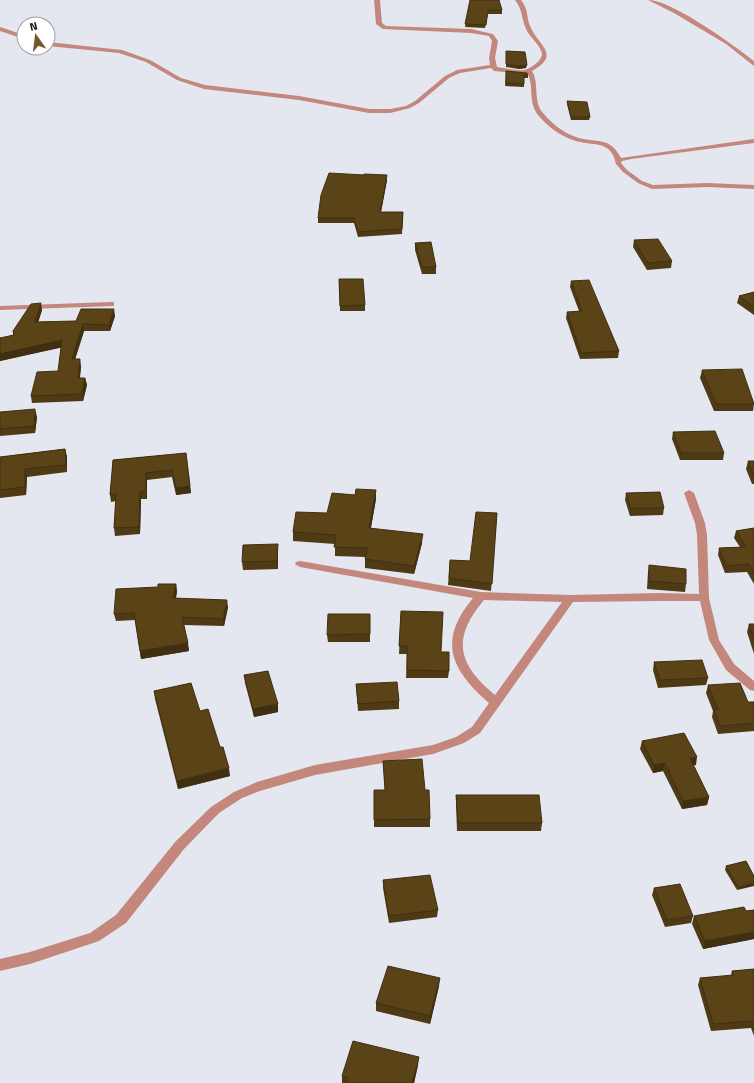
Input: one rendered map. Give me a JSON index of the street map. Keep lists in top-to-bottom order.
{
  "north": "top"
}
